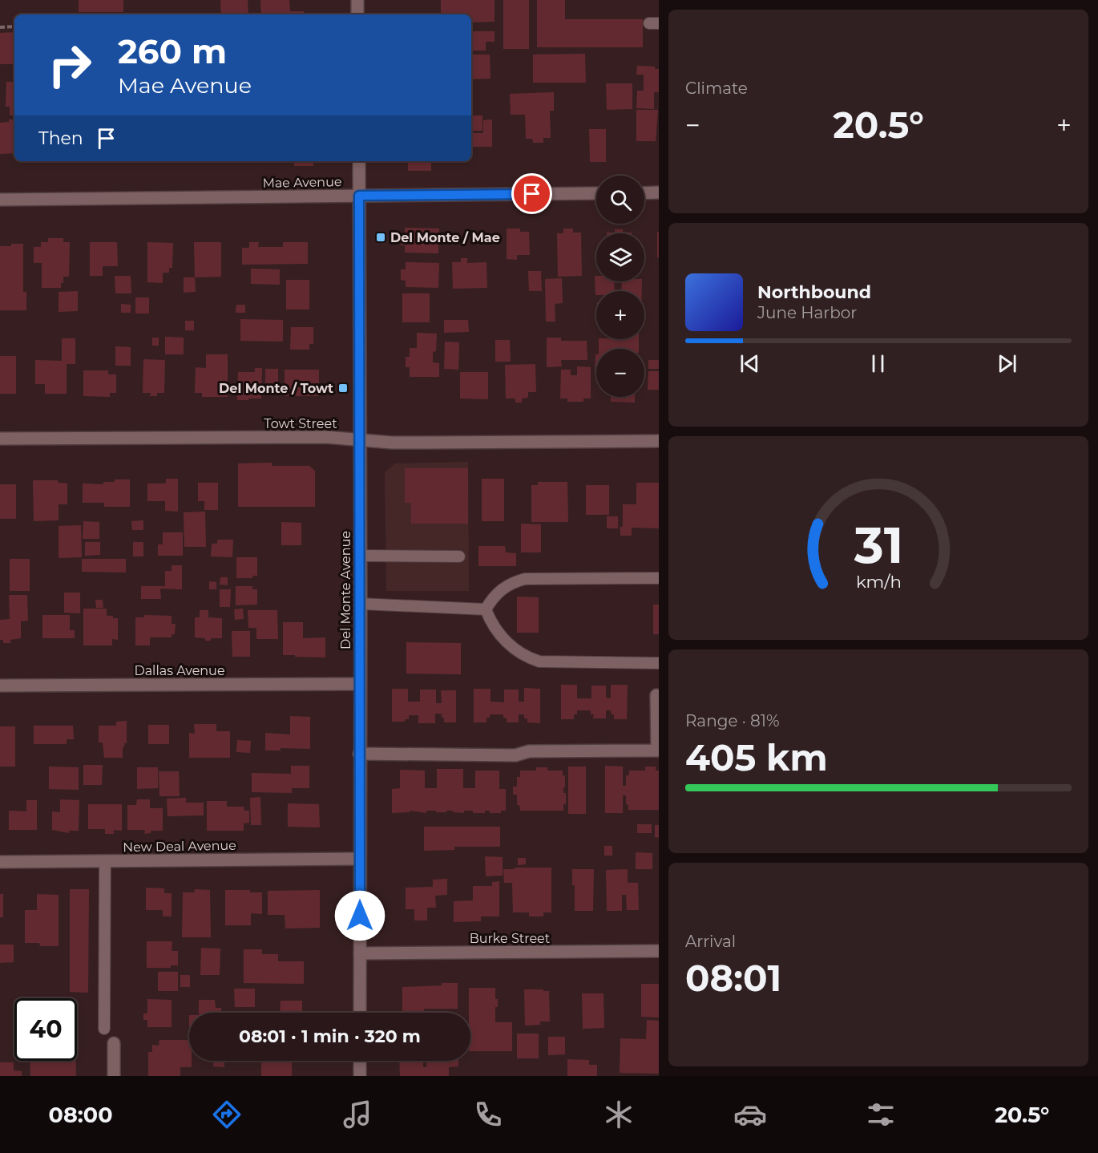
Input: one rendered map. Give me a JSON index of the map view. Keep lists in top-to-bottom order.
{
  "streets": {
    "street": [
      "Mae Avenue",
      "Towt Street",
      "Del Monte Avenue",
      "Dallas Avenue",
      "New Deal Avenue",
      "Burke Street"
    ]
  },
  "crossings": [
    ["Mae Avenue", "Del Monte Avenue"],
    ["Towt Street", "Del Monte Avenue"],
    ["Del Monte Avenue", "Dallas Avenue"],
    ["Del Monte Avenue", "New Deal Avenue"],
    ["Del Monte Avenue", "Burke Street"]
  ],
  "places": {
    "transit": ["Del Monte / Mae", "Del Monte / Towt"]
  },
  "page": {
    "tile": [
      "Climate",
      ["Range · 81%", "405 km"],
      ["Arrival", "08:01"]
    ],
    "turn": ["260 m", "Mae Avenue"],
    "heat": ["−", "20.5°", "+"],
    "then": "Then",
    "map_buttons": ["+", "−"],
    "song": ["Northbound", "June Harbor"],
    "limit": "40",
    "trip": "08:01 · 1 min · 320 m",
    "tabs": ["08:00", "20.5°"],
    "gauge": ["31", "km/h"]
  }
}
